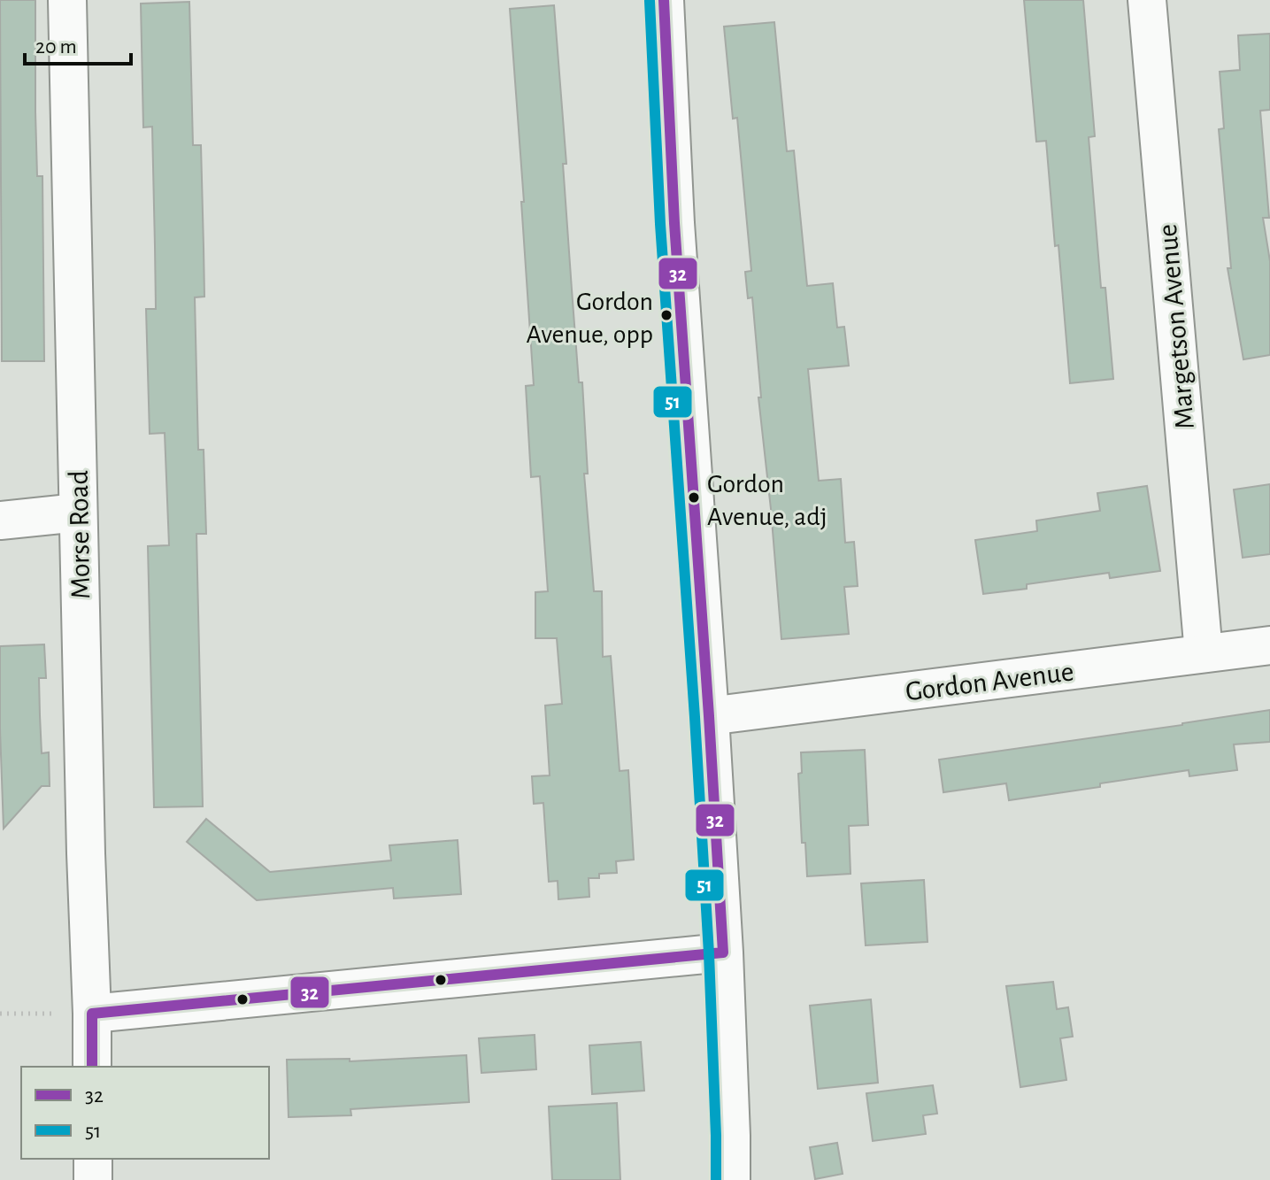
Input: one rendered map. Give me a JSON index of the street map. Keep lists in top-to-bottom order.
{
  "streets": {
    "street": ["Margetson Avenue", "Morse Road", "Gordon Avenue"]
  },
  "crossings": [
    ["Margetson Avenue", "Gordon Avenue"]
  ],
  "places": ["Gordon Avenue, opp", "Gordon Avenue, adj"],
  "lines": ["transit line 32", "transit line 51"],
  "legend": ["32", "51"],
  "scale_bar": "20 m"
}
